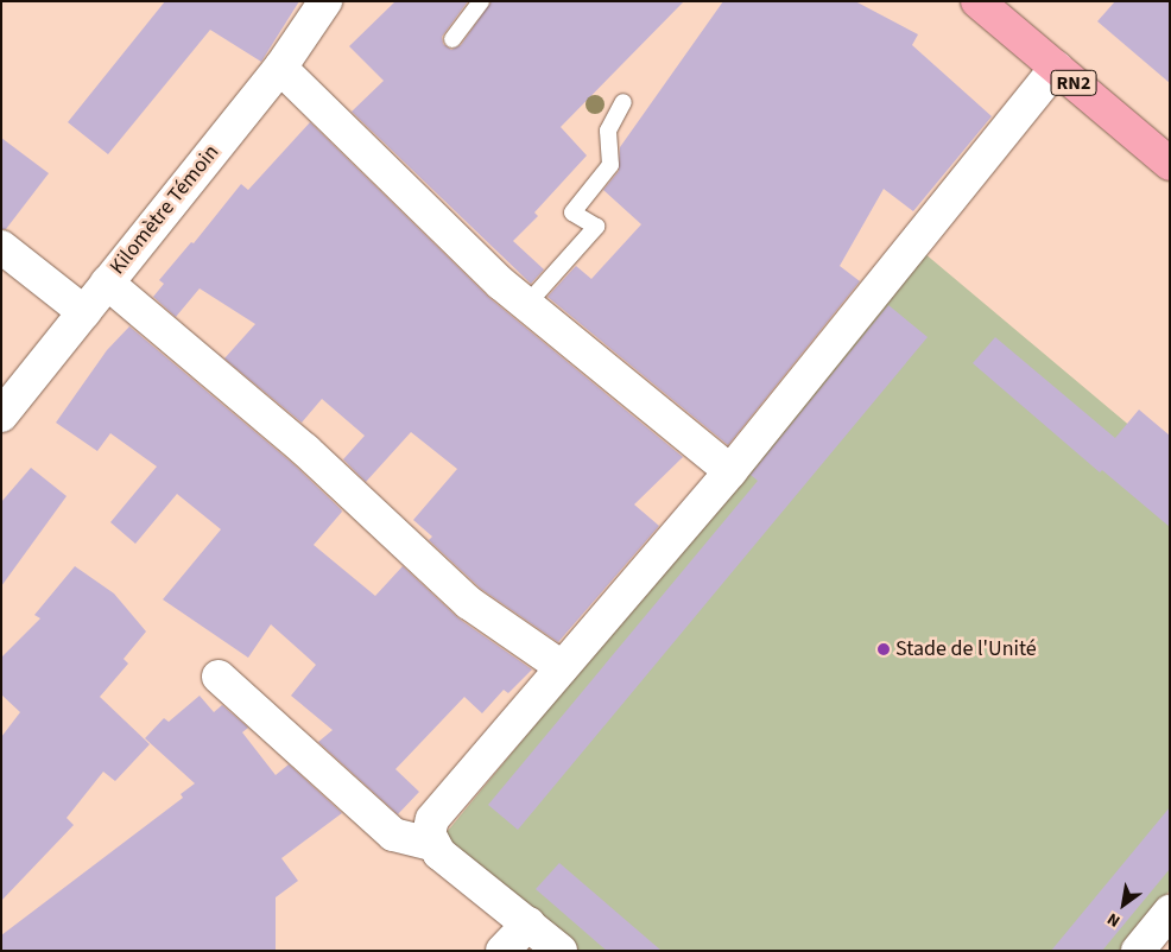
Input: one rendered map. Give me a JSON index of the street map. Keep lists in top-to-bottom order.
{
  "streets": {
    "highway": ["RN2"],
    "street": ["Kilomètre Témoin"]
  },
  "places": ["Stade de l'Unité"],
  "north": "bottom left"
}
